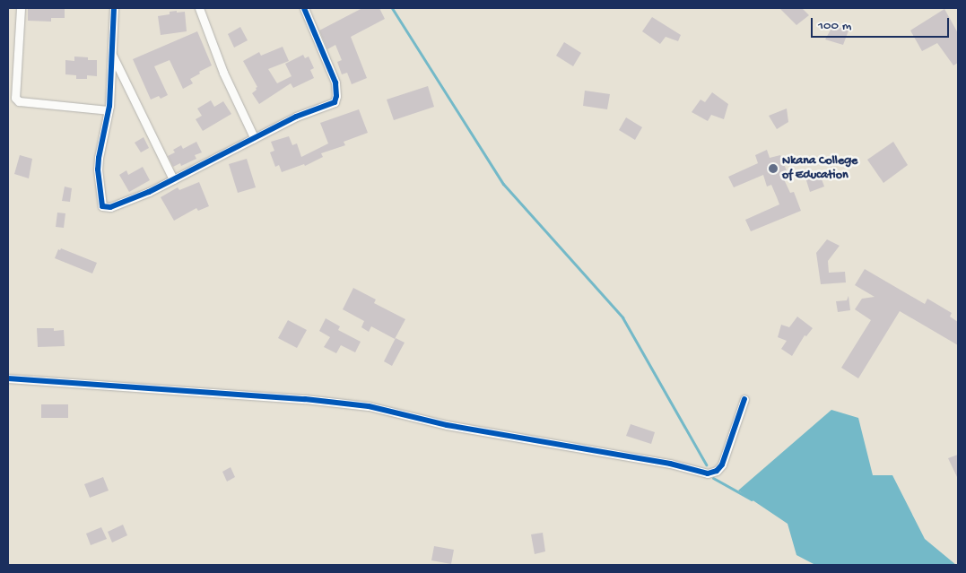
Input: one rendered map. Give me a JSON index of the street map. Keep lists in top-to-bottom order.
{
  "places": ["Nkana College of Education"],
  "scale_bar": "100 m"
}
